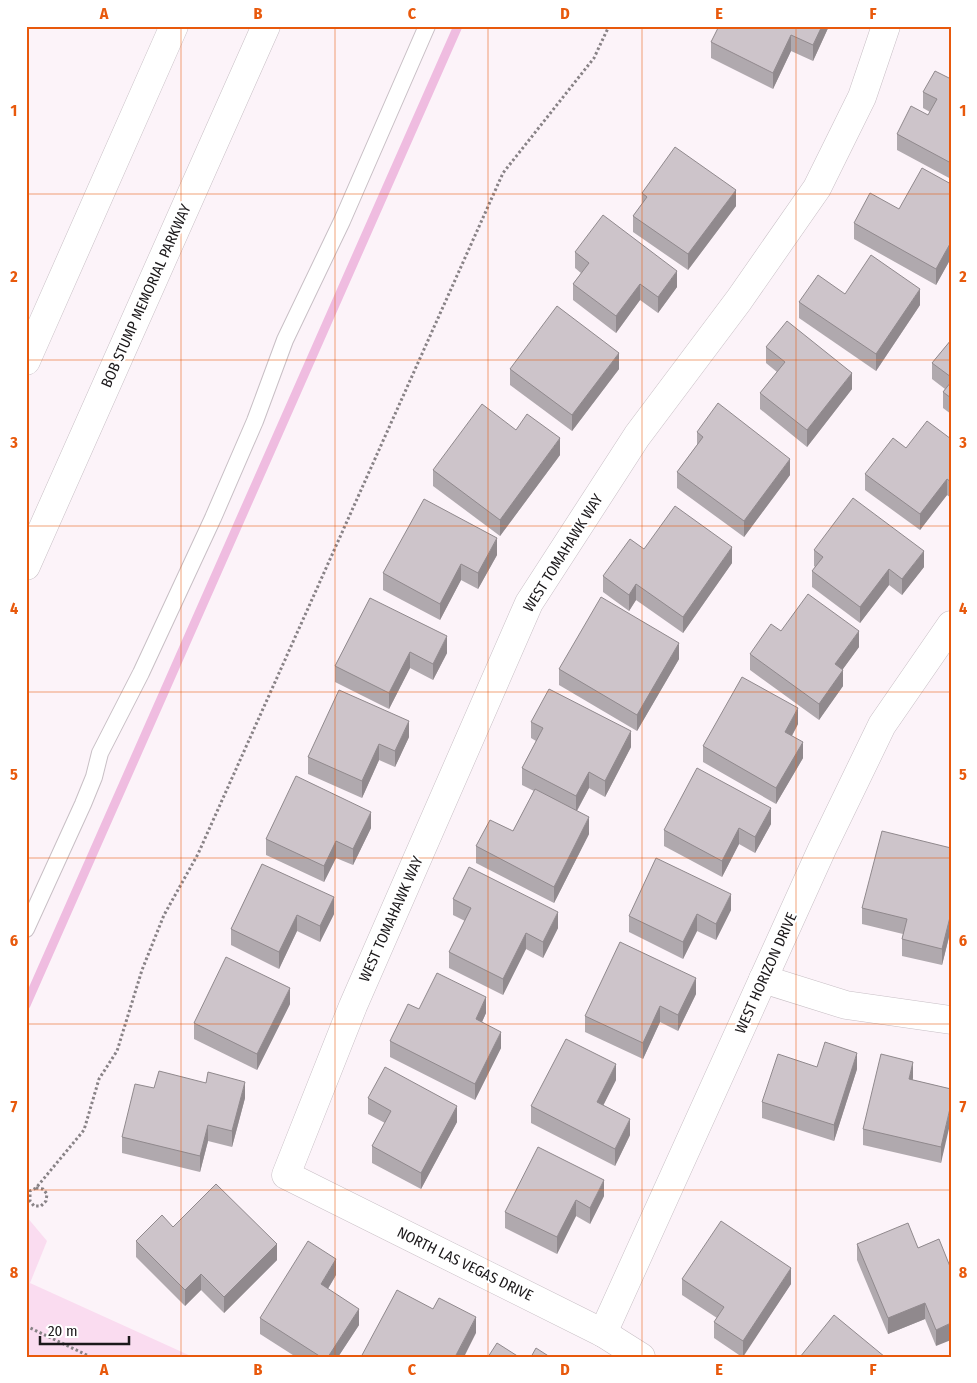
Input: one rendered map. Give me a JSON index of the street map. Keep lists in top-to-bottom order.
{
  "streets": {
    "main road": [
      "BOB STUMP MEMORIAL PARKWAY",
      "WEST TOMAHAWK WAY",
      "WEST HORIZON DRIVE",
      "NORTH LAS VEGAS DRIVE"
    ]
  },
  "crossings": [
    ["WEST TOMAHAWK WAY", "NORTH LAS VEGAS DRIVE"],
    ["WEST HORIZON DRIVE", "NORTH LAS VEGAS DRIVE"]
  ],
  "scale_bar": "20 m",
  "grid": {
    "columns": [
      "A",
      "B",
      "C",
      "D",
      "E",
      "F"
    ],
    "rows": [
      "1",
      "2",
      "3",
      "4",
      "5",
      "6",
      "7",
      "8"
    ]
  }
}
